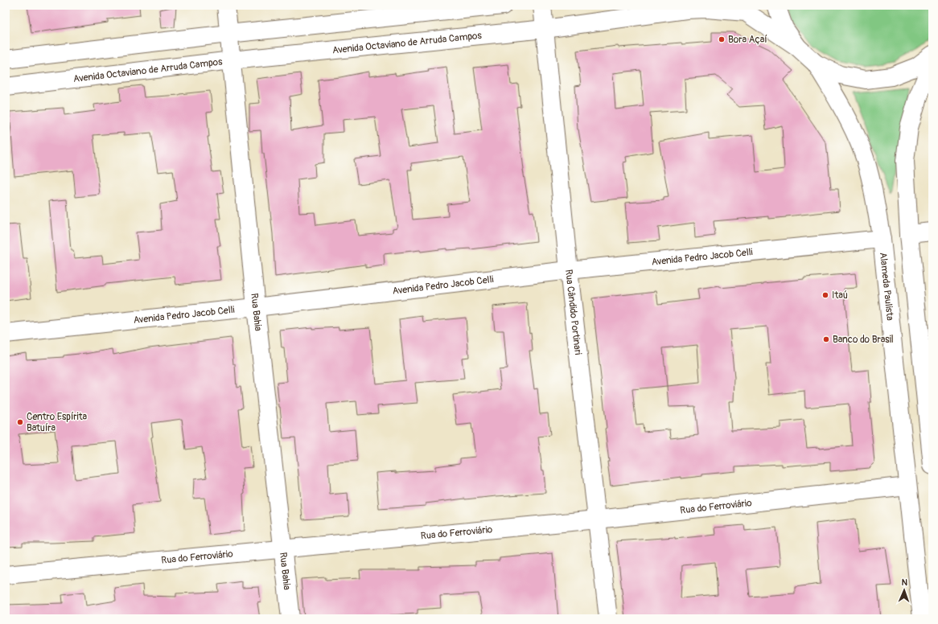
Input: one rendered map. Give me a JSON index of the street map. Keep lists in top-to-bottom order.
{
  "streets": {
    "street": [
      "Avenida Octaviano de Arruda Campos",
      "Avenida Pedro Jacob Celli",
      "Alameda Paulista",
      "Rua Bahia",
      "Rua Cândido Portinari",
      "Rua do Ferroviário"
    ]
  },
  "crossings": [
    ["Avenida Octaviano de Arruda Campos", "Rua Bahia"],
    ["Avenida Octaviano de Arruda Campos", "Rua Cândido Portinari"],
    ["Avenida Pedro Jacob Celli", "Alameda Paulista"],
    ["Avenida Pedro Jacob Celli", "Rua Bahia"],
    ["Avenida Pedro Jacob Celli", "Rua Cândido Portinari"],
    ["Alameda Paulista", "Rua do Ferroviário"],
    ["Rua Bahia", "Rua do Ferroviário"],
    ["Rua Cândido Portinari", "Rua do Ferroviário"]
  ],
  "places": [
    "Bora Açaí",
    "Itaú",
    "Banco do Brasil",
    "Centro Espírita Batuíra"
  ],
  "north": "top"
}
